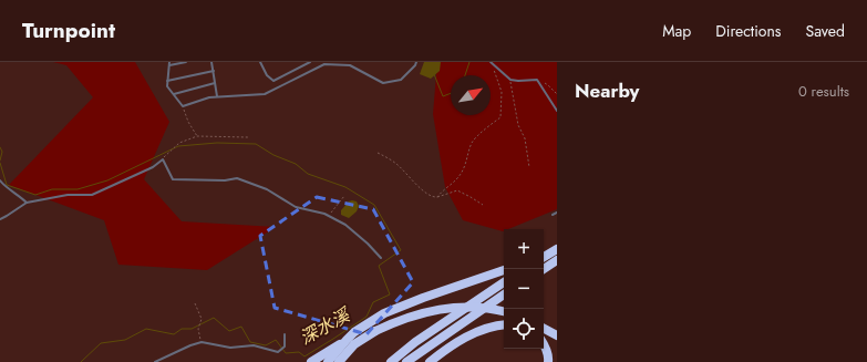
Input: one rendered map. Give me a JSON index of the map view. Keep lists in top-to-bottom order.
{
  "water": ["深水溪"],
  "north": "top right",
  "page": {
    "header": "Turnpoint",
    "nav": ["Map", "Directions", "Saved"],
    "heading": ["Nearby", "0 results"],
    "map_buttons": ["+", "−"]
  }
}
